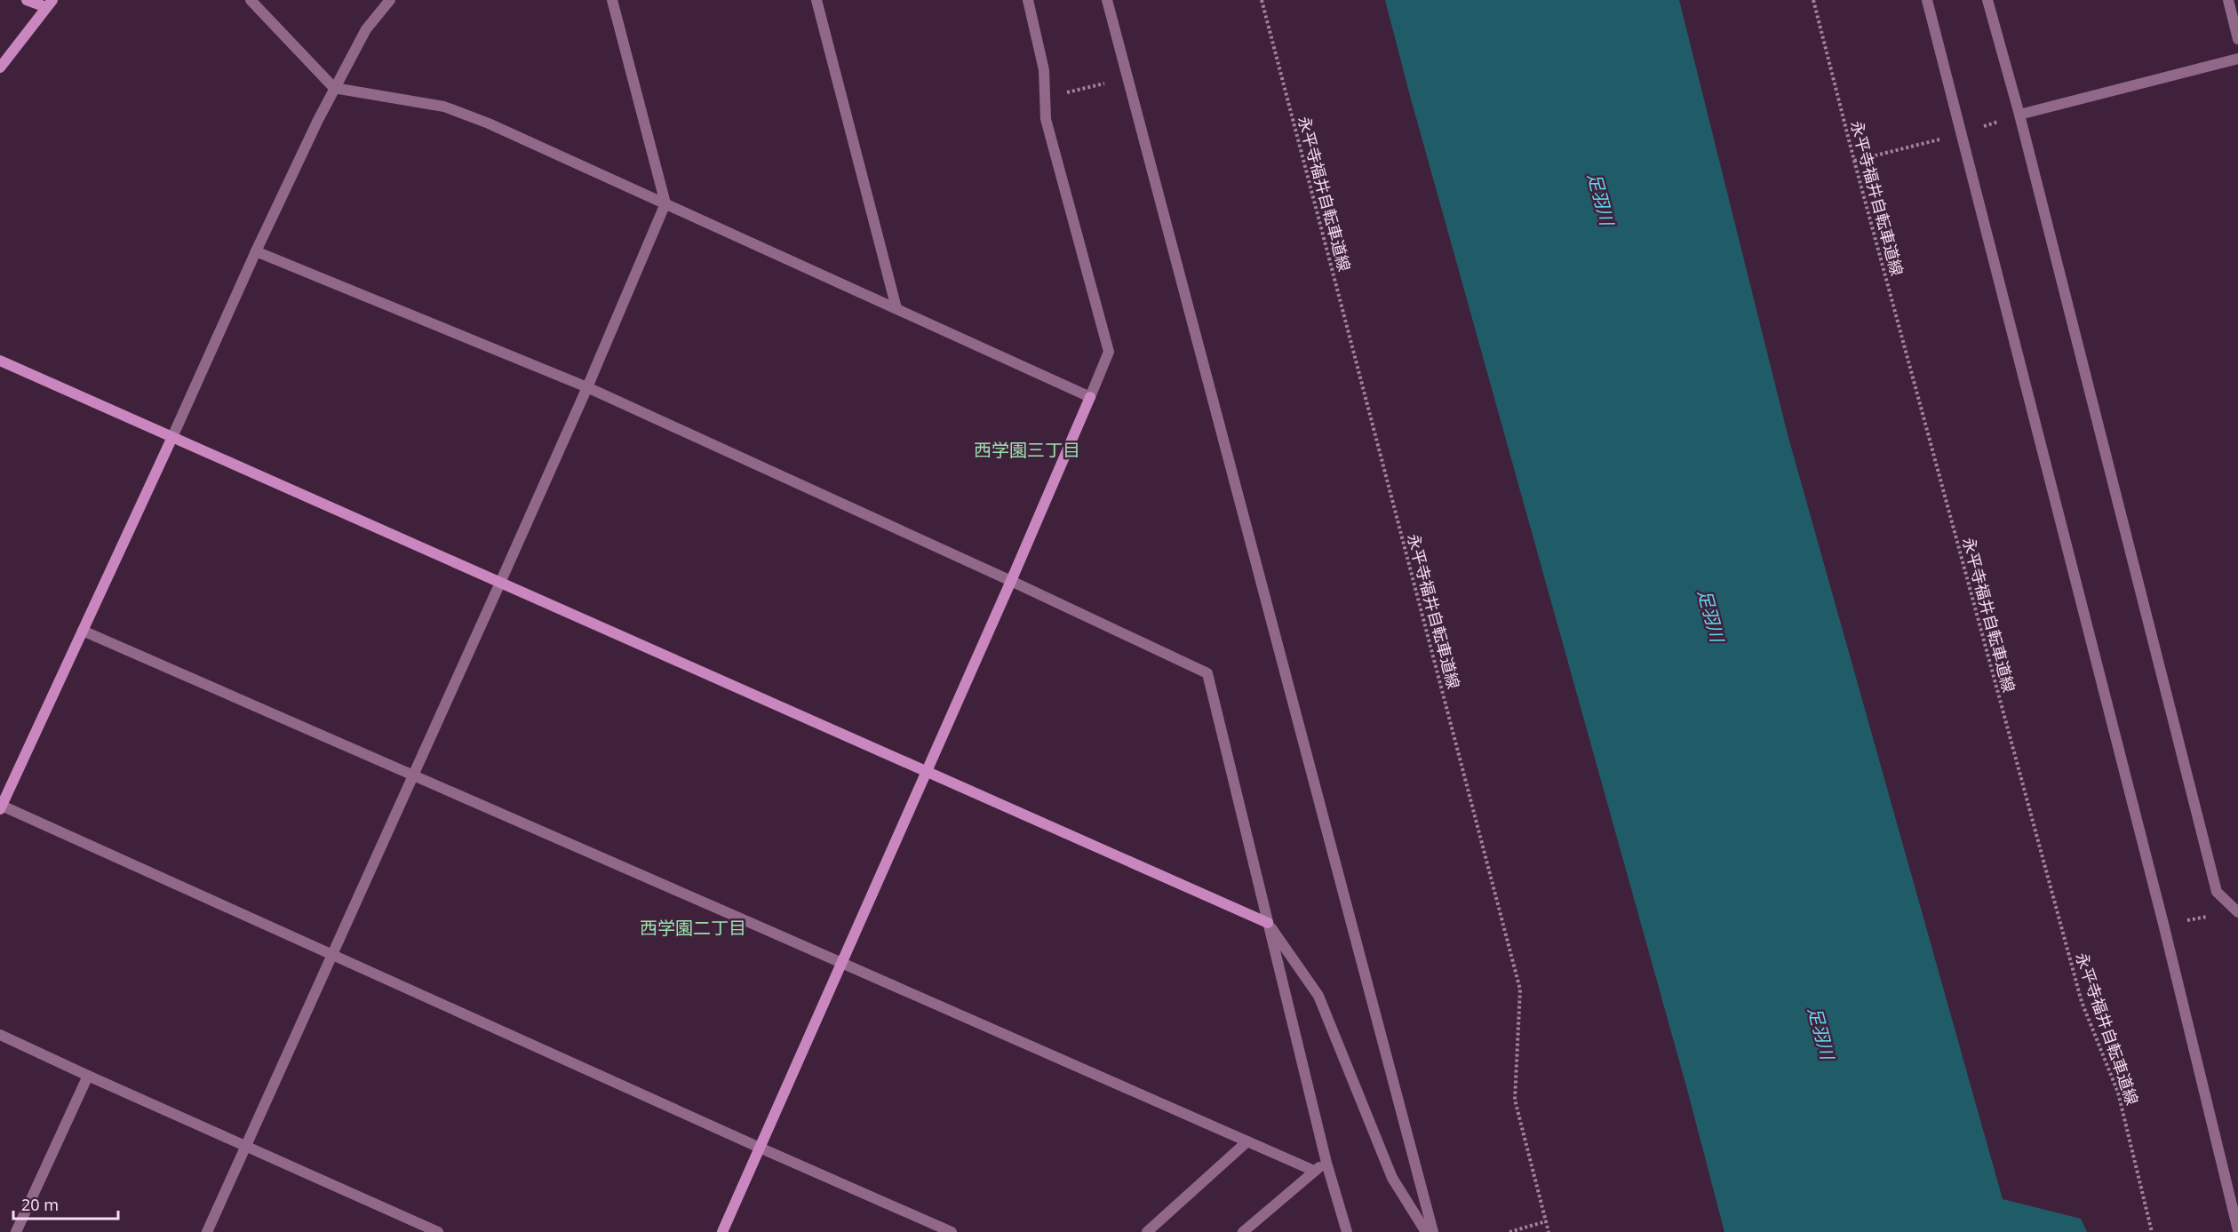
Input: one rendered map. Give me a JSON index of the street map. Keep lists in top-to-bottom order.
{
  "streets": {
    "path": ["永平寺福井自転車道線"]
  },
  "districts": ["西学園三丁目", "西学園二丁目"],
  "water": ["足羽川"],
  "scale_bar": "20 m"
}
